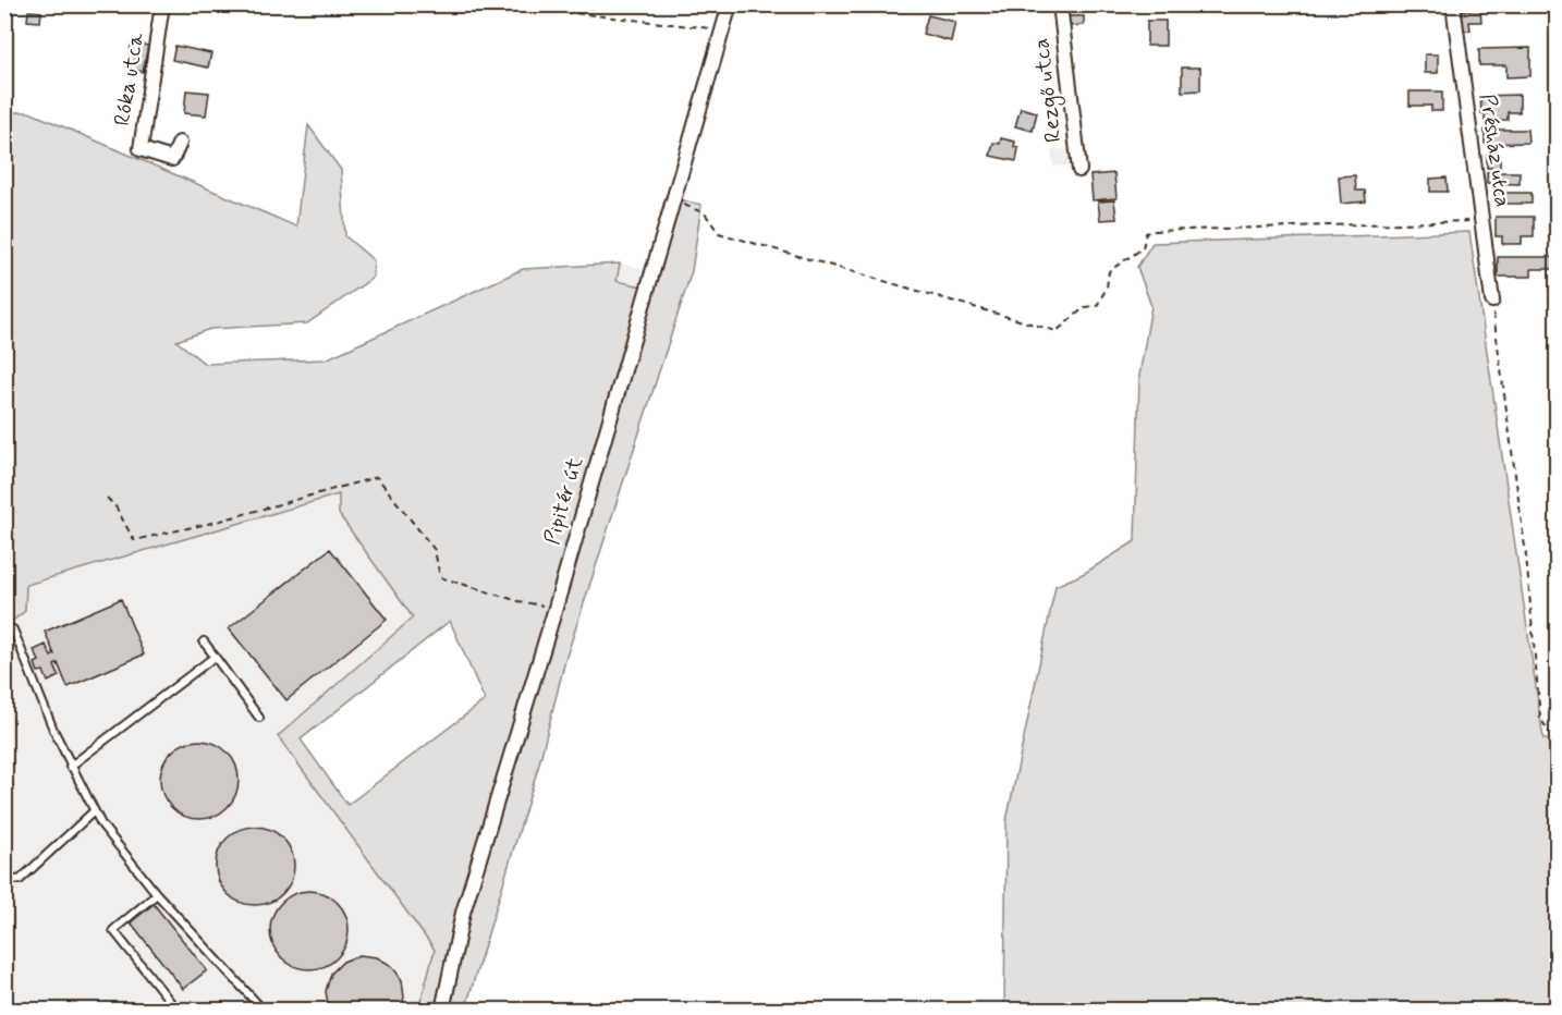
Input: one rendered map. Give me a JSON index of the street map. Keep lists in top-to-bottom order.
{
  "streets": {
    "street": [
      "Róka utca",
      "Rezgő utca",
      "Présház utca",
      "Pipitér út"
    ]
  }
}
